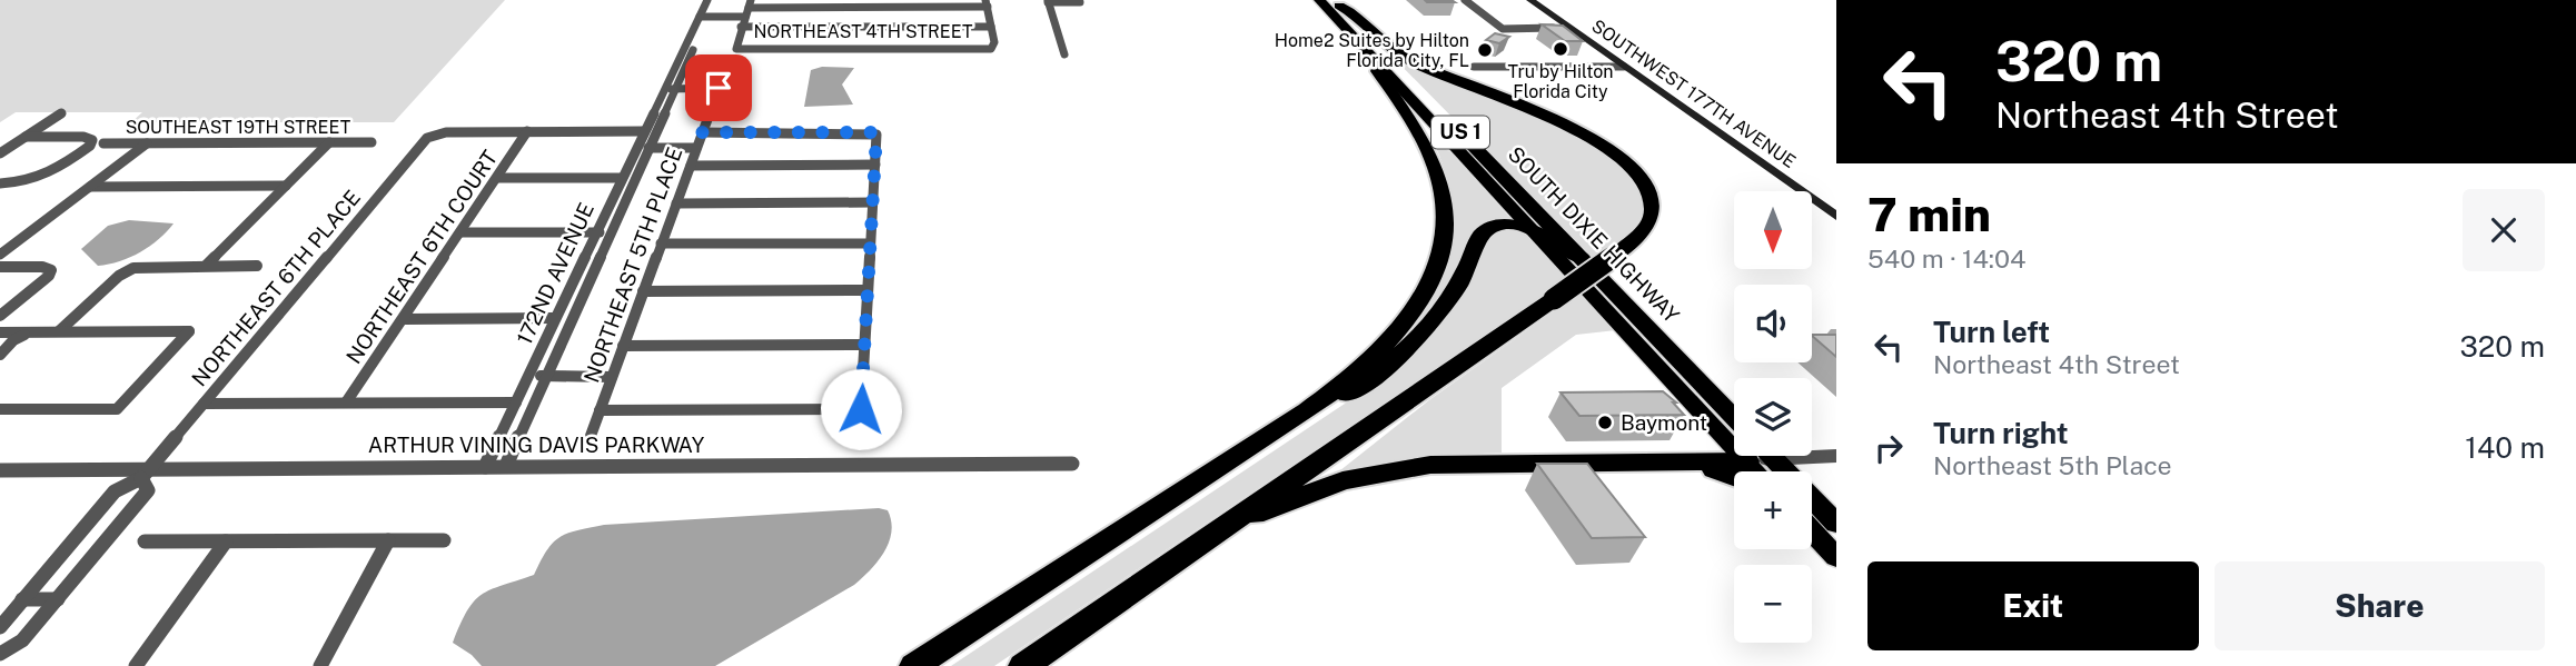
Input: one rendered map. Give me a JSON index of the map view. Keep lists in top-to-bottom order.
{
  "streets": {
    "highway": ["US 1", "SOUTH DIXIE HIGHWAY"],
    "main road": ["SOUTHWEST 177TH AVENUE"],
    "street": [
      "NORTHEAST 4TH STREET",
      "SOUTHEAST 19TH STREET",
      "NORTHEAST 6TH COURT",
      "NORTHEAST 5TH PLACE",
      "172ND AVENUE",
      "NORTHEAST 6TH PLACE",
      "ARTHUR VINING DAVIS PARKWAY"
    ]
  },
  "crossings": [
    ["US 1", "SOUTH DIXIE HIGHWAY"],
    ["NORTHEAST 6TH COURT", "NORTHEAST 6TH PLACE"],
    ["172ND AVENUE", "ARTHUR VINING DAVIS PARKWAY"],
    ["NORTHEAST 6TH PLACE", "ARTHUR VINING DAVIS PARKWAY"]
  ],
  "places": ["Tru by Hilton Florida City", "Home2 Suites by Hilton Florida City, FL", "Baymont"],
  "north": "bottom",
  "page": {
    "turn": ["320 m", "Northeast 4th Street"],
    "heading": ["7 min", "540 m · 14:04"],
    "map_buttons": ["+", "−"],
    "list": [
      {
        "name": "Turn left",
        "note": "Northeast 4th Street",
        "value": "320 m"
      },
      {
        "name": "Turn right",
        "note": "Northeast 5th Place",
        "value": "140 m"
      }
    ],
    "buttons": ["Exit", "Share"]
  }
}
